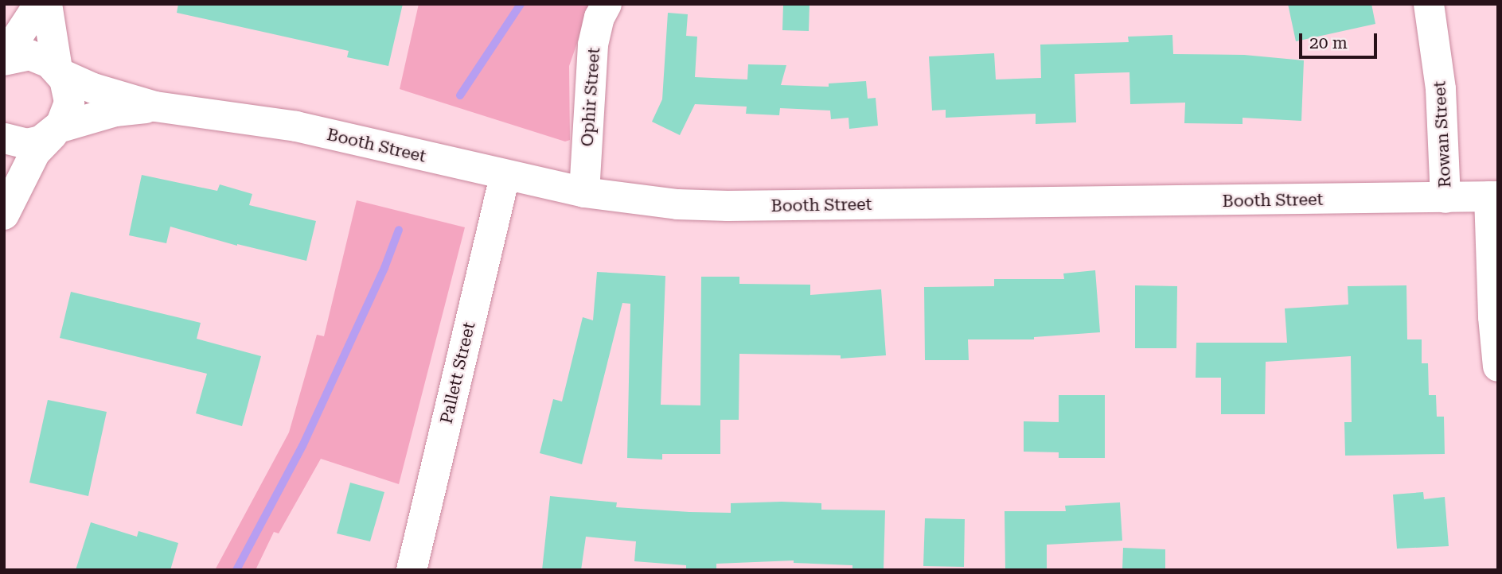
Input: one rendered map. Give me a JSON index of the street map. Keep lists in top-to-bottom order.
{
  "streets": {
    "street": [
      "Ophir Street",
      "Rowan Street",
      "Booth Street",
      "Pallett Street"
    ]
  },
  "crossings": [
    ["Ophir Street", "Booth Street"],
    ["Rowan Street", "Booth Street"],
    ["Booth Street", "Pallett Street"]
  ],
  "scale_bar": "20 m"
}
